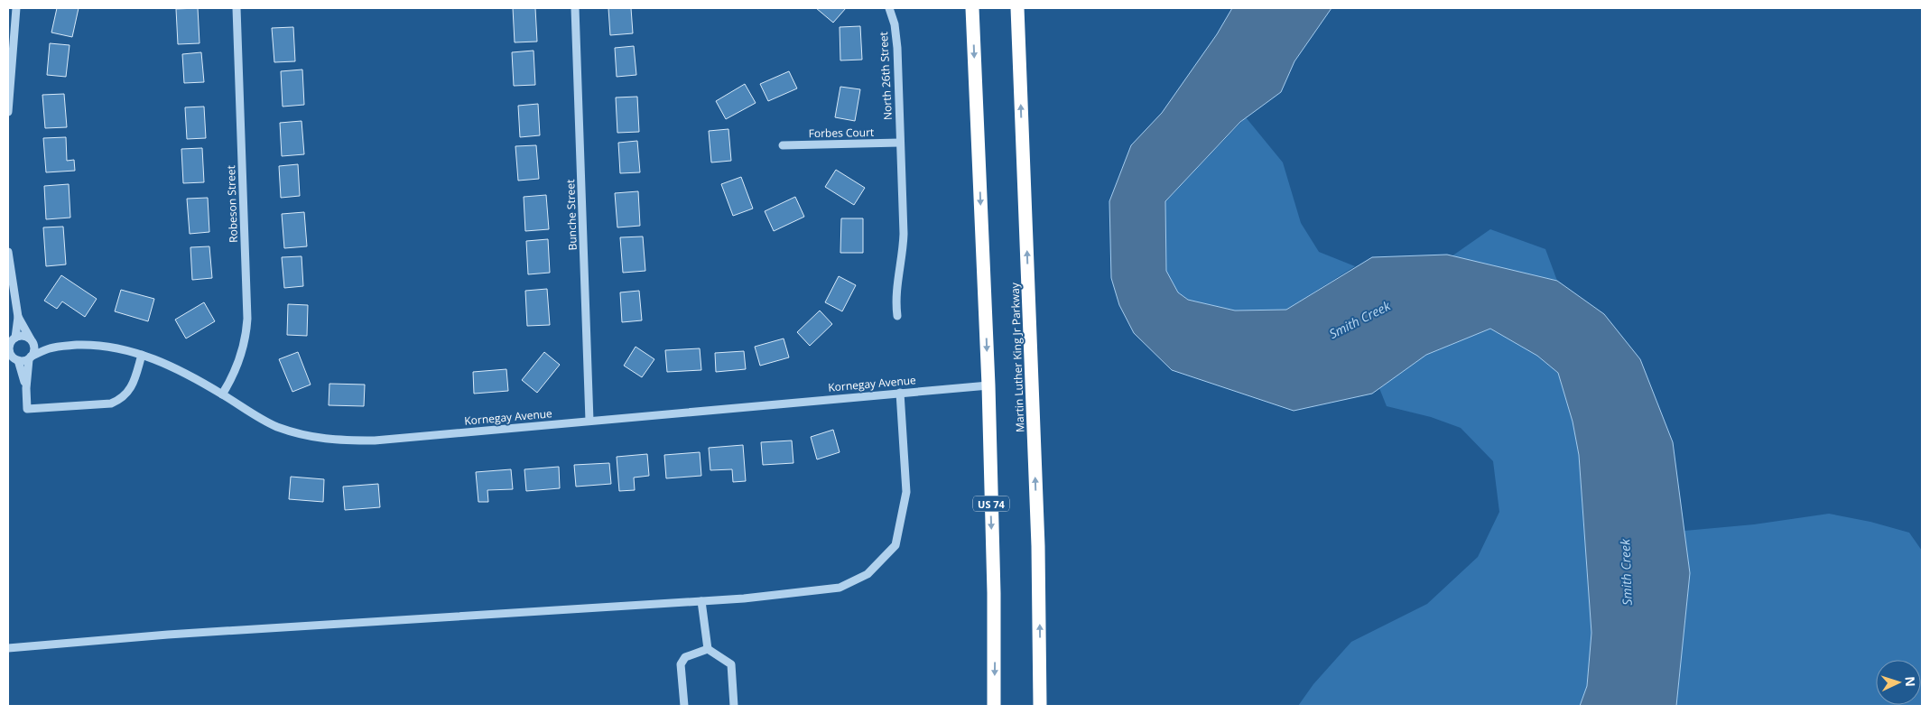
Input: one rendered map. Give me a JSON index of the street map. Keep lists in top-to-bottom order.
{
  "streets": {
    "highway": ["Martin Luther King Jr Parkway", "US 74"],
    "street": [
      "North 26th Street",
      "Forbes Court",
      "Robeson Street",
      "Bunche Street",
      "Kornegay Avenue"
    ]
  },
  "crossings": [
    ["North 26th Street", "Forbes Court"],
    ["Robeson Street", "Kornegay Avenue"],
    ["Bunche Street", "Kornegay Avenue"],
    ["Kornegay Avenue", "US 74"]
  ],
  "water": ["Smith Creek"],
  "north": "right"
}
